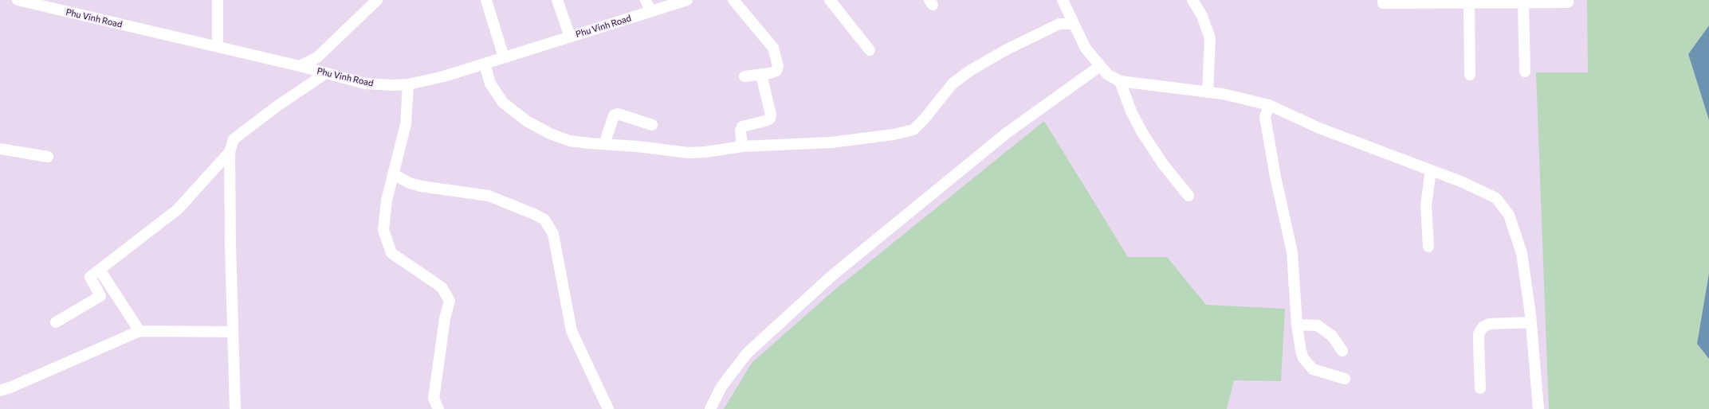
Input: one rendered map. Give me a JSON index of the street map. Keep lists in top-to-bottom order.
{
  "streets": {
    "street": ["Phu Vinh Road"]
  }
}
